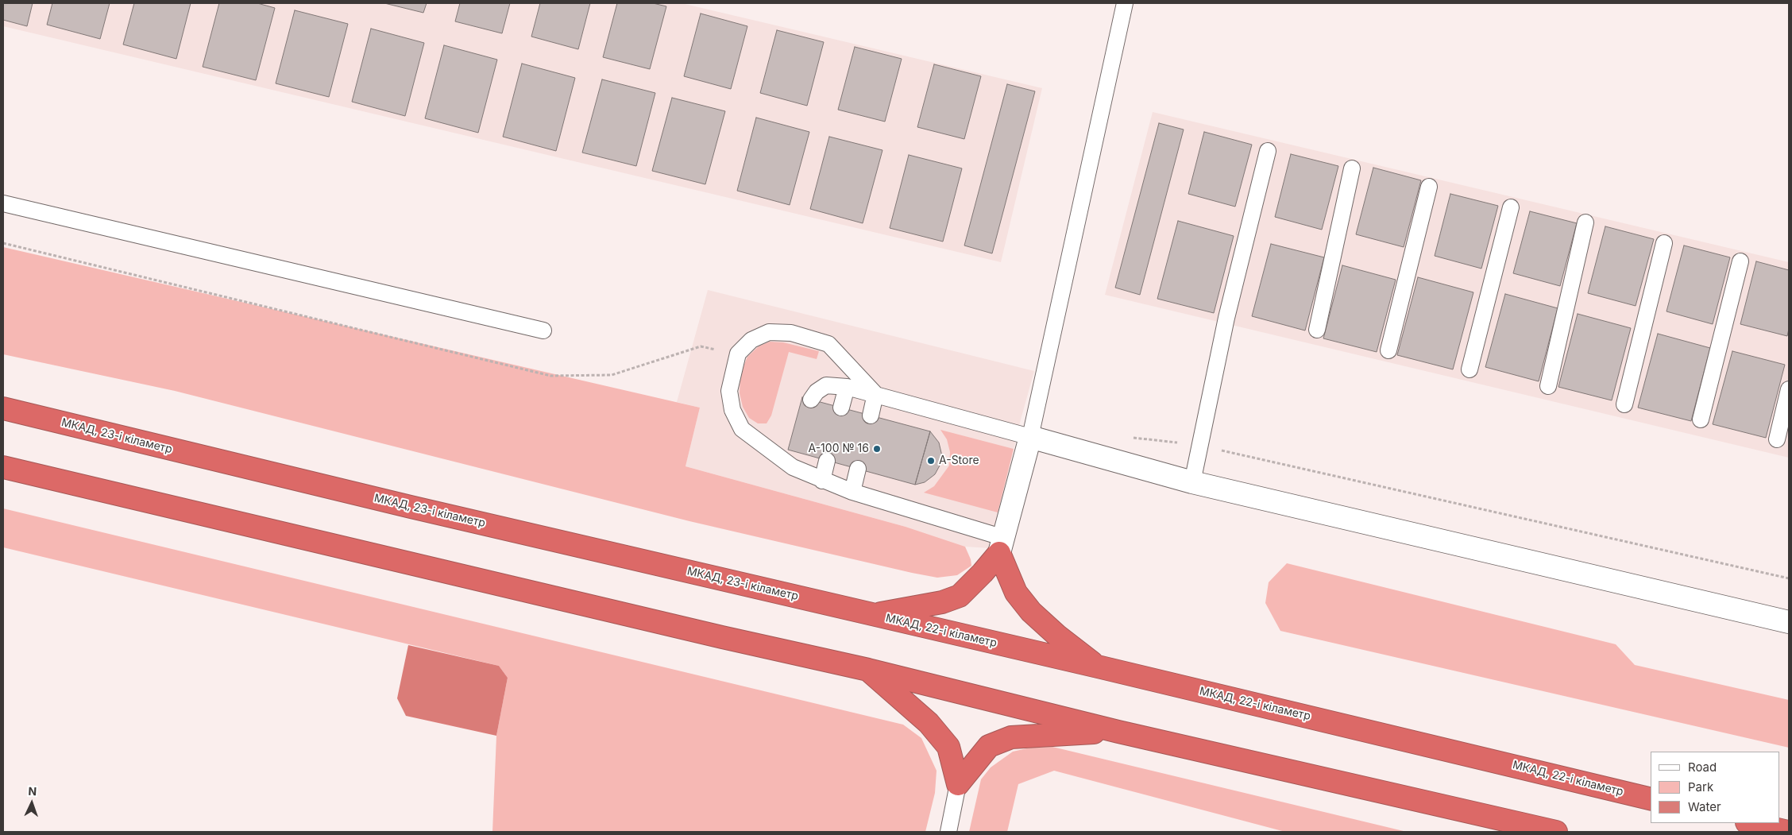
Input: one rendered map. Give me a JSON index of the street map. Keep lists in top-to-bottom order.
{
  "streets": {
    "highway": ["МКАД, 23-і кіламетр", "МКАД, 22-і кіламетр"]
  },
  "crossings": [
    ["МКАД, 23-і кіламетр", "МКАД, 22-і кіламетр"]
  ],
  "places": ["А-100 № 16", "A-Store"],
  "legend": ["Road", "Park", "Water"],
  "north": "top"
}
